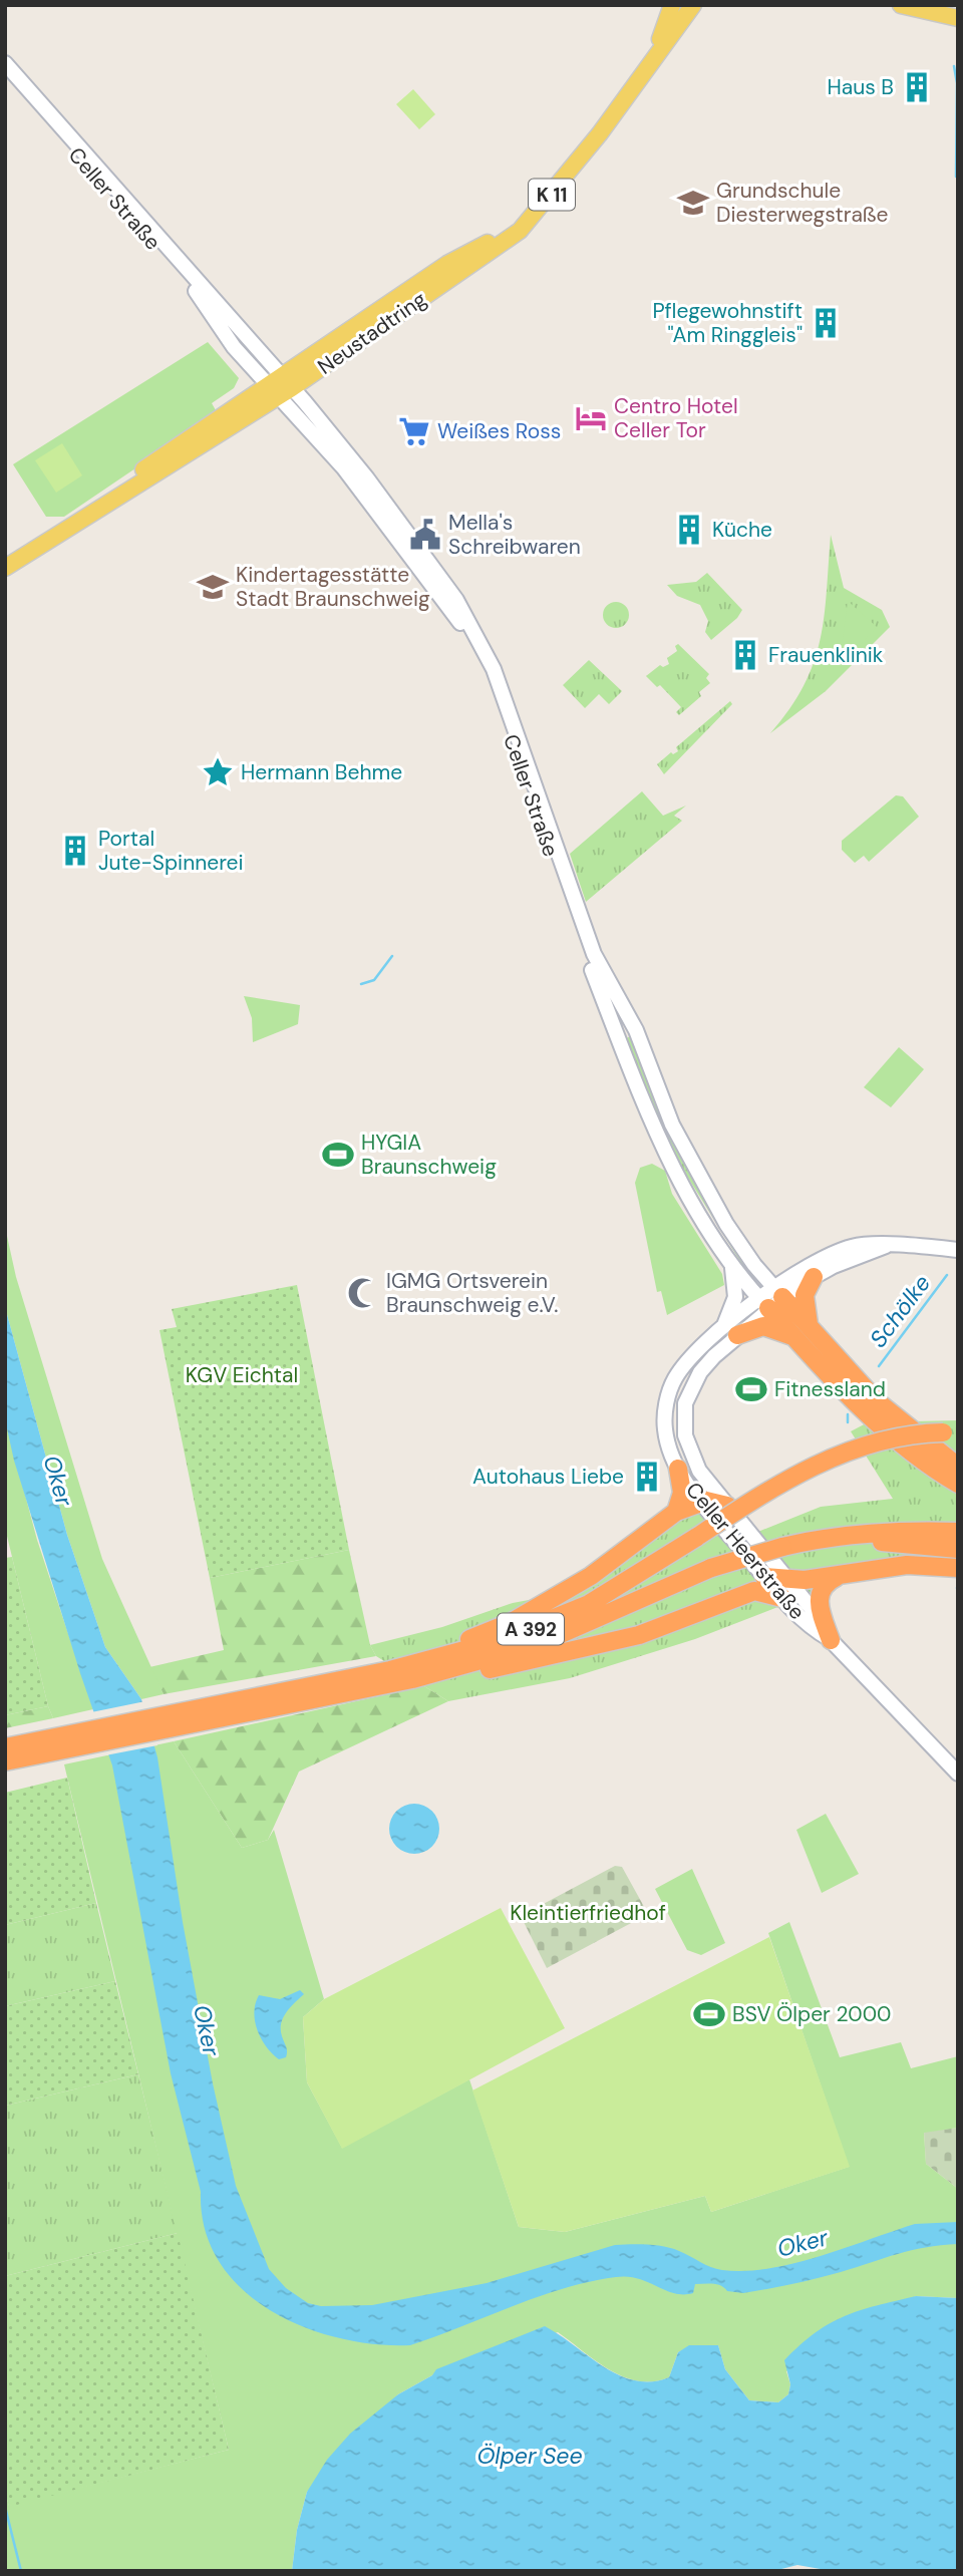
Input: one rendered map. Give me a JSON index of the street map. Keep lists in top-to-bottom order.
{
  "streets": {
    "highway": ["A 392"],
    "main road": [
      "K 11",
      "Celler Straße",
      "Neustadtring",
      "Celler Heerstraße"
    ]
  },
  "crossings": [
    ["K 11", "Neustadtring"],
    ["Celler Straße", "Neustadtring"],
    ["Celler Straße", "Celler Heerstraße"],
    ["Celler Heerstraße", "A 392"]
  ],
  "water": ["Schölke", "Oker", "Ölper See"],
  "parks": ["KGV Eichtal", "Kleintierfriedhof"],
  "places": {
    "building": [
      "Haus B",
      "Pflegewohnstift \"Am Ringgleis\"",
      "Küche",
      "Frauenklinik",
      "Portal Jute-Spinnerei",
      "Autohaus Liebe"
    ],
    "school or university": ["Grundschule Diesterwegstraße", "Kindertagesstätte Stadt Braunschweig"],
    "hotel": ["Centro Hotel Celler Tor"],
    "supermarket": ["Weißes Ross"],
    "public building": ["Mella's Schreibwaren"],
    "place": ["Hermann Behme"],
    "sports": ["HYGIA Braunschweig", "Fitnessland", "BSV Ölper 2000"],
    "mosque": ["IGMG Ortsverein Braunschweig e.V."]
  }
}
